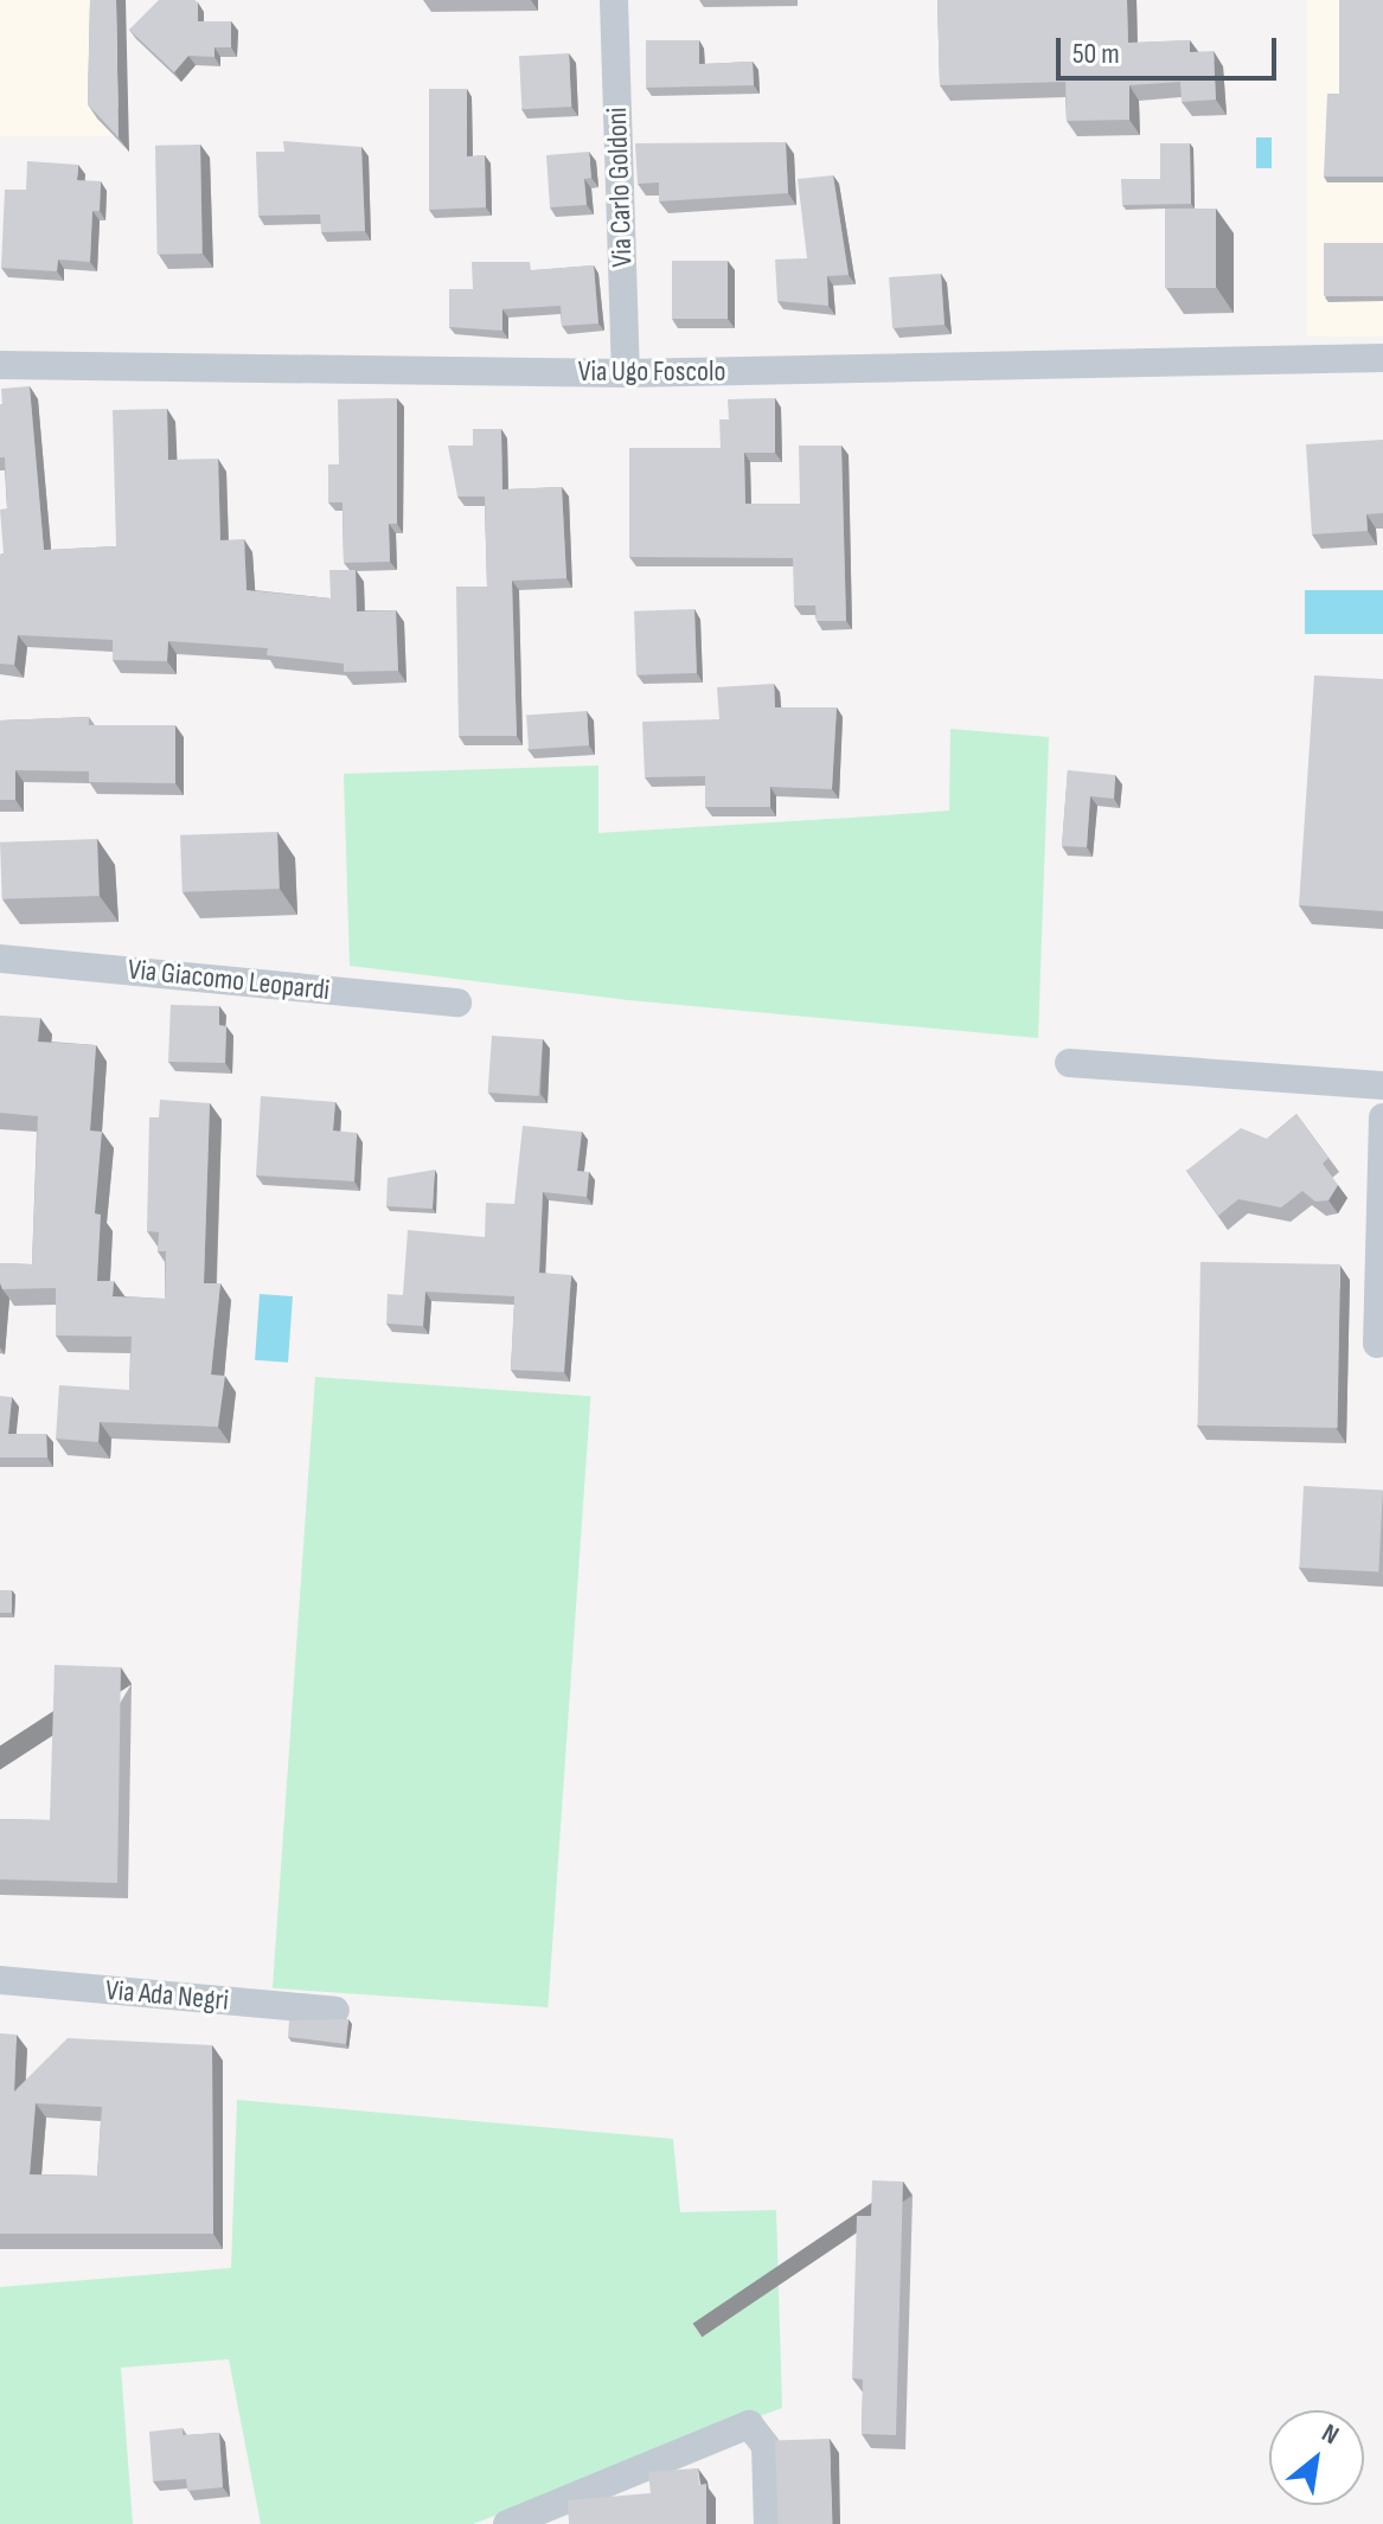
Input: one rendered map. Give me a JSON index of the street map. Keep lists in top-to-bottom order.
{
  "streets": {
    "street": [
      "Via Carlo Goldoni",
      "Via Ugo Foscolo",
      "Via Giacomo Leopardi",
      "Via Ada Negri"
    ]
  },
  "crossings": [
    ["Via Carlo Goldoni", "Via Ugo Foscolo"]
  ],
  "scale_bar": "50 m",
  "north": "top right"
}
